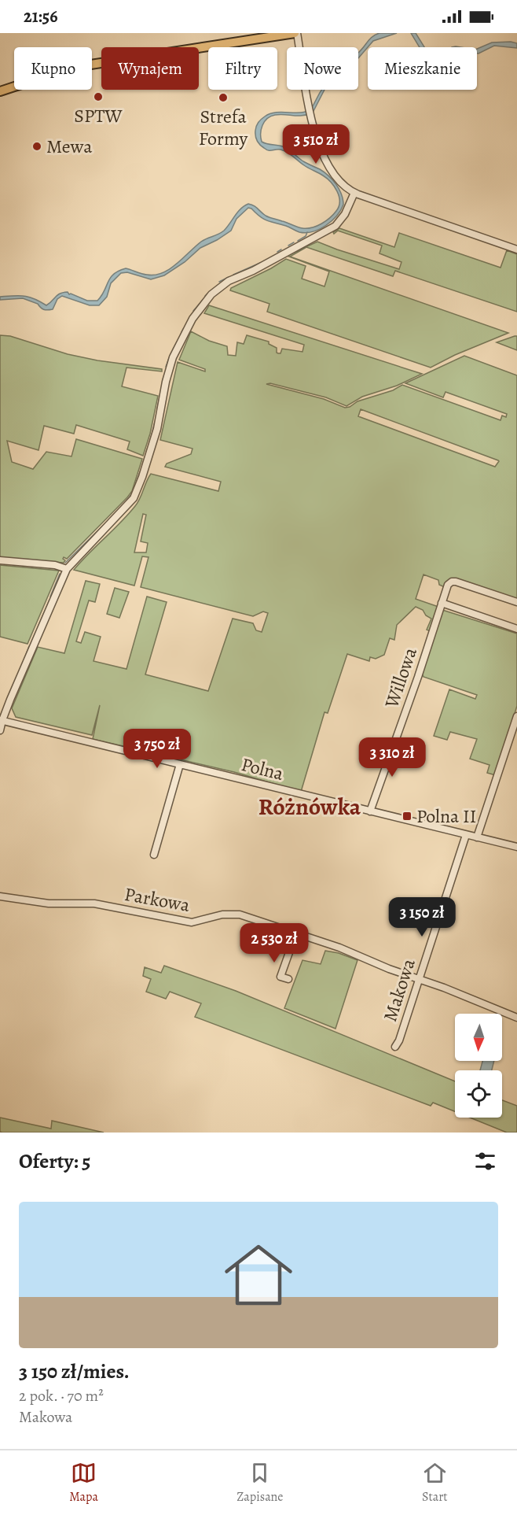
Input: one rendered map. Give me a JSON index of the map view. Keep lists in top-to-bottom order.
{
  "streets": {
    "street": [
      "Willowa",
      "Polna",
      "Parkowa",
      "Makowa"
    ]
  },
  "crossings": [
    ["Willowa", "Polna"],
    ["Polna", "Makowa"],
    ["Parkowa", "Makowa"]
  ],
  "districts": ["Różnówka"],
  "places": {
    "other": ["SPTW", "Strefa Formy", "Mewa"],
    "transit": ["Polna II"]
  },
  "north": "bottom",
  "page": {
    "status": "21:56",
    "chip": [
      "Kupno",
      "Wynajem",
      "Filtry",
      "Nowe",
      "Mieszkanie"
    ],
    "price": [
      "3 510 zł",
      "3 750 zł",
      "3 310 zł",
      "3 150 zł",
      "2 530 zł"
    ],
    "heading": "Oferty: 5",
    "list": [
      {
        "name": "3 150 zł/mies.",
        "note": "2 pok. · 70 m² · Makowa"
      }
    ],
    "tabs": ["Mapa", "Zapisane", "Start"]
  }
}
